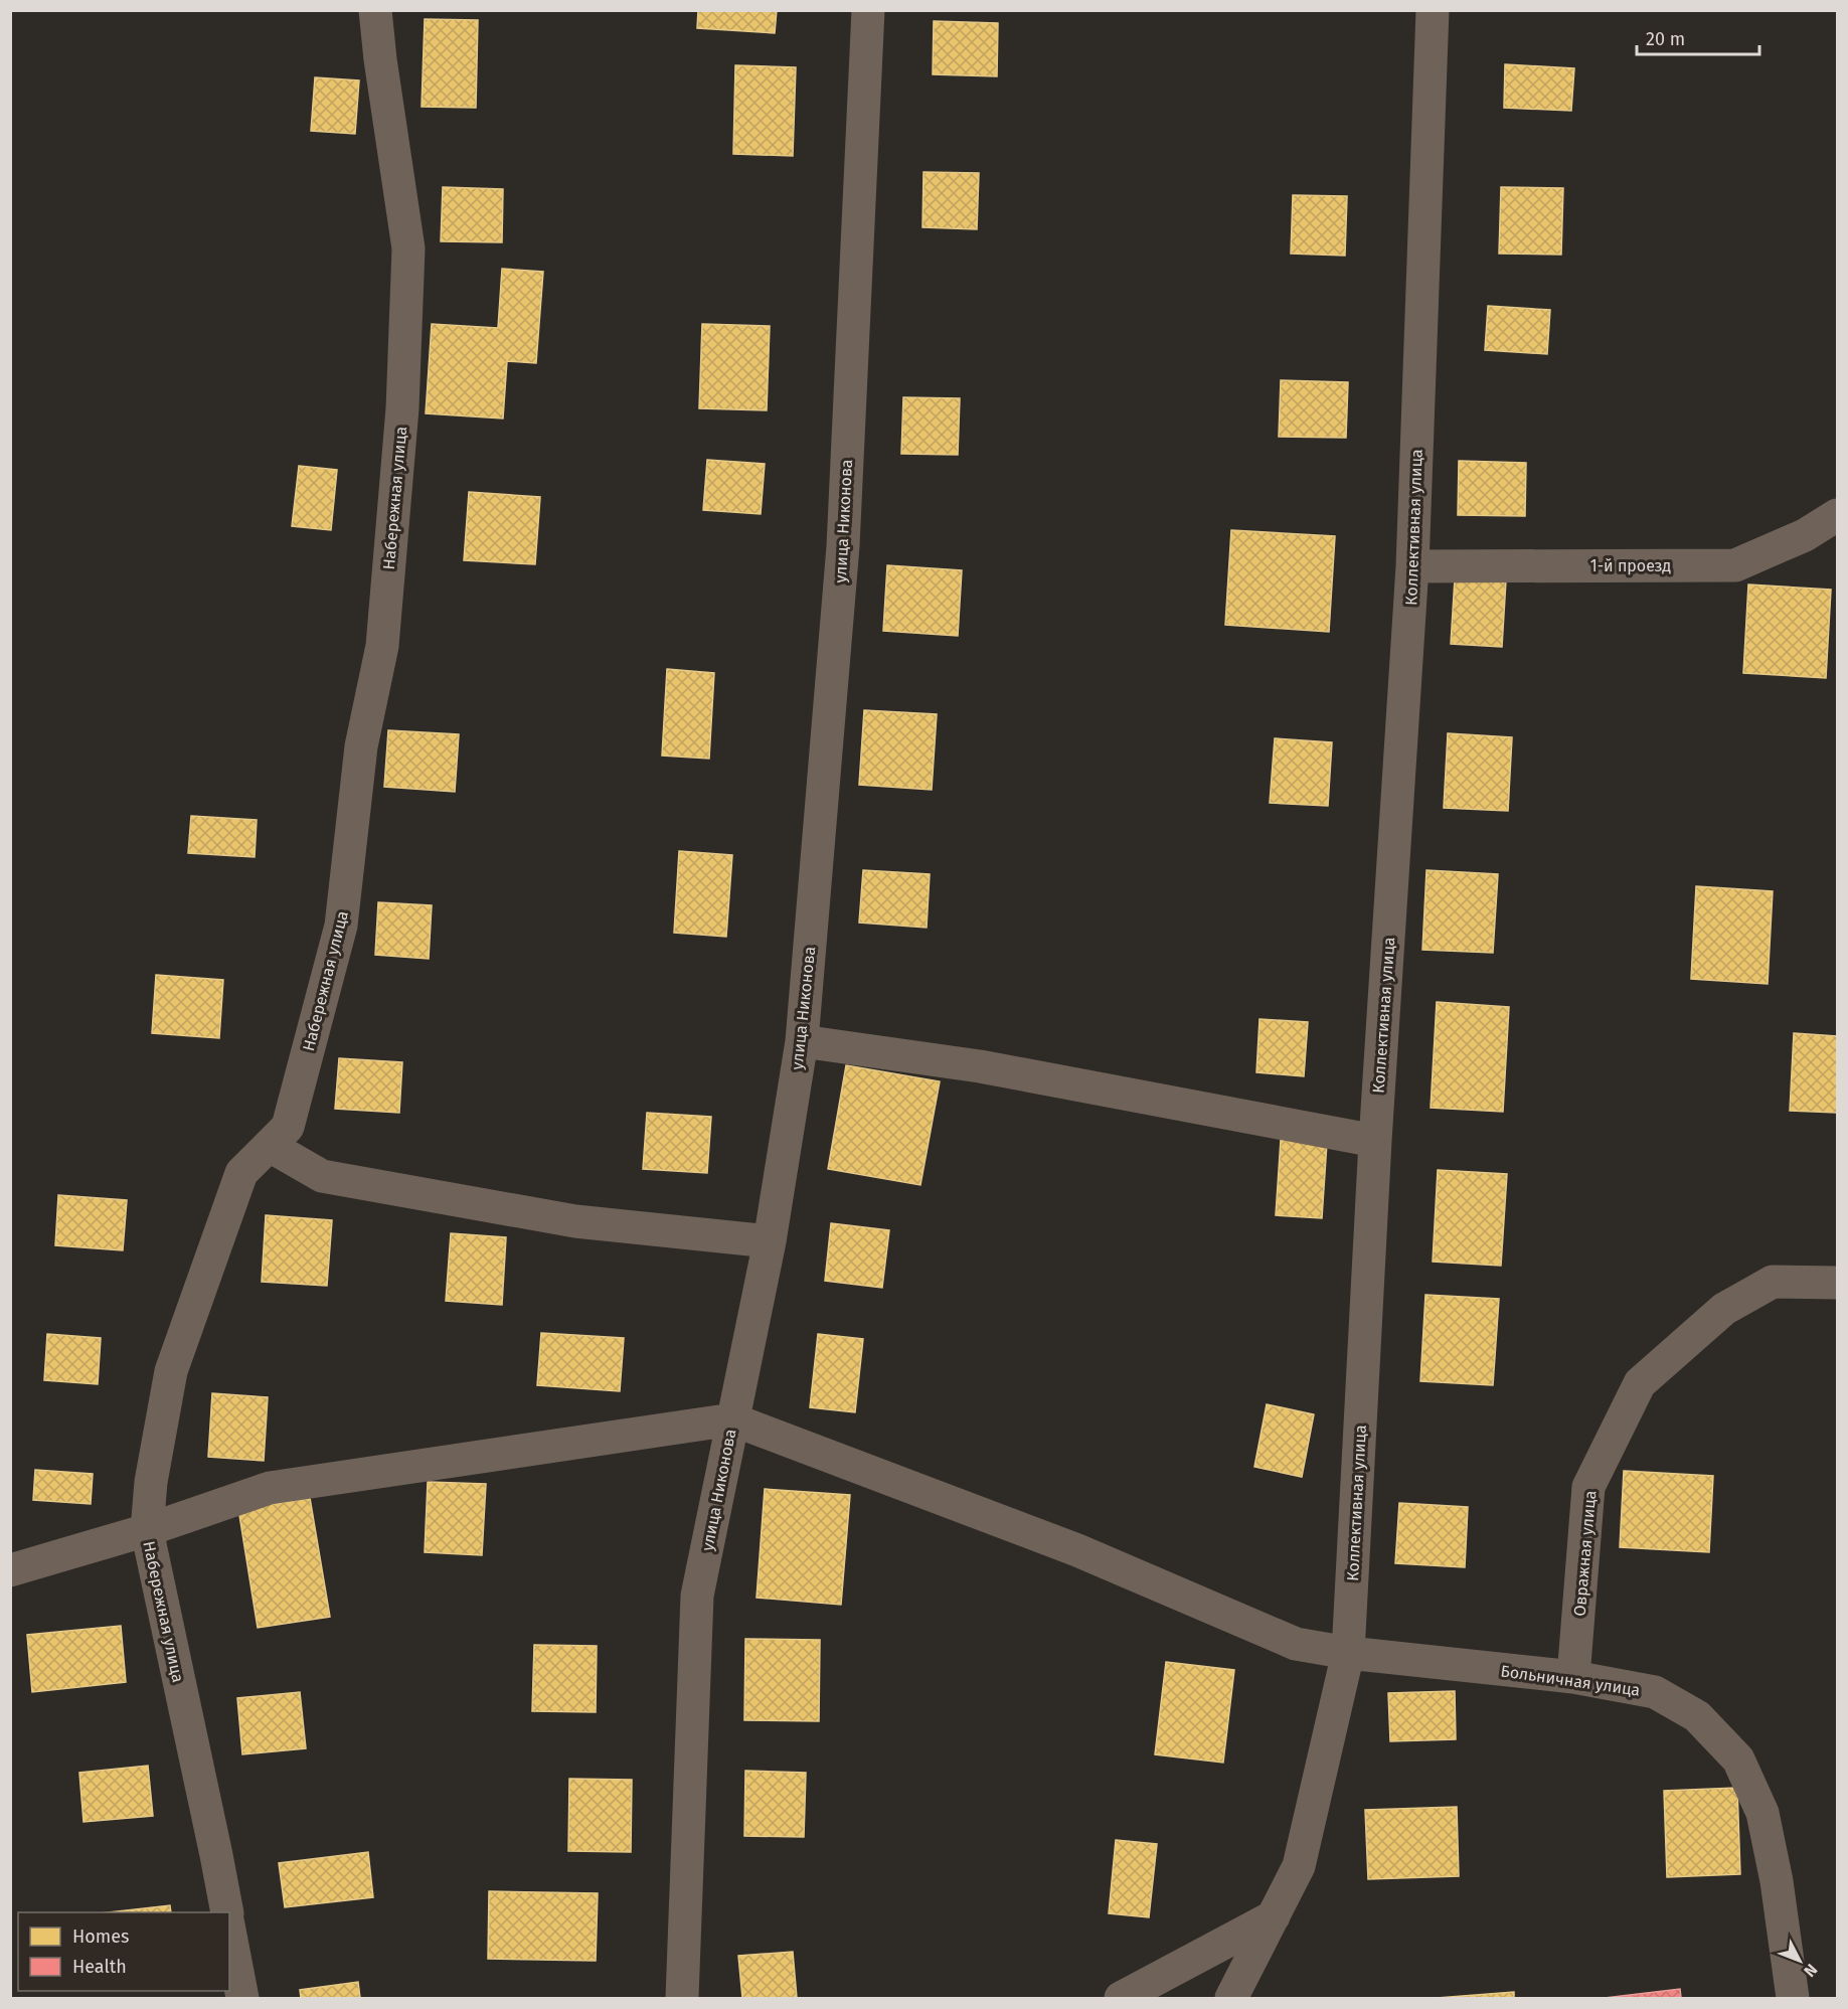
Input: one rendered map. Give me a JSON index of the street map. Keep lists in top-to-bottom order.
{
  "streets": {
    "street": [
      "Набережная улица",
      "улица Никонова",
      "Коллективная улица",
      "1-й проезд",
      "Овражная улица",
      "Больничная улица"
    ]
  },
  "crossings": [
    ["улица Никонова", "Больничная улица"],
    ["Коллективная улица", "1-й проезд"],
    ["Коллективная улица", "Больничная улица"],
    ["Овражная улица", "Больничная улица"]
  ],
  "legend": ["Homes", "Health"],
  "scale_bar": "20 m",
  "north": "bottom right"
}
